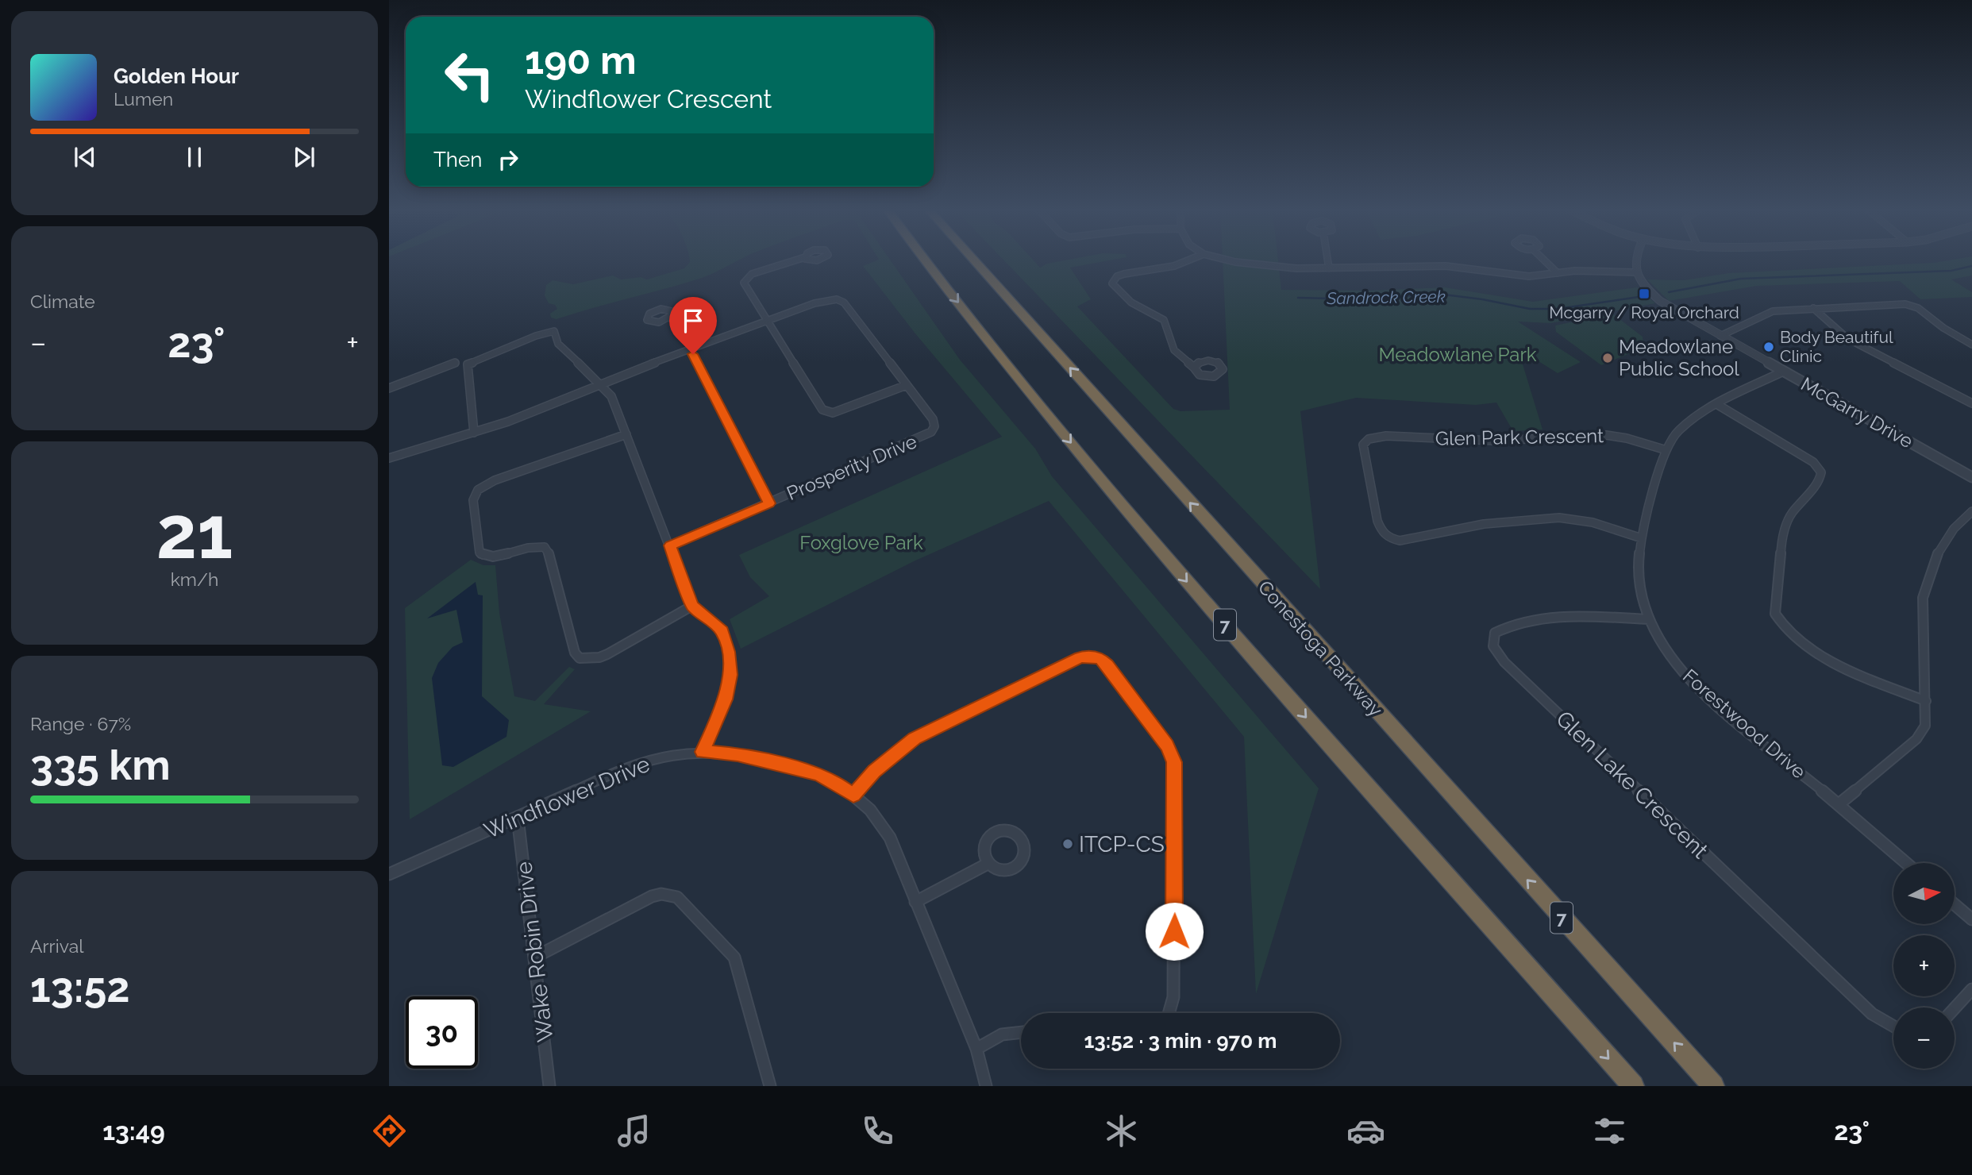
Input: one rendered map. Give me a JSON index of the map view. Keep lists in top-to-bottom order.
{
  "streets": {
    "highway": ["7", "Conestoga Parkway"],
    "street": [
      "McGarry Drive",
      "Glen Park Crescent",
      "Prosperity Drive",
      "Forestwood Drive",
      "Glen Lake Crescent",
      "Windflower Drive",
      "Wake Robin Drive"
    ]
  },
  "crossings": [
    ["McGarry Drive", "Forestwood Drive"],
    ["Glen Park Crescent", "Forestwood Drive"],
    ["Forestwood Drive", "Glen Lake Crescent"],
    ["Windflower Drive", "Wake Robin Drive"]
  ],
  "water": ["Sandrock Creek"],
  "parks": ["Meadowlane Park", "Foxglove Park"],
  "places": {
    "transit": ["Mcgarry / Royal Orchard"],
    "other": ["Body Beautiful Clinic", "Meadowlane Public School", "ITCP-CS"]
  },
  "north": "right",
  "page": {
    "turn": ["190 m", "Windflower Crescent"],
    "song": ["Golden Hour", "Lumen"],
    "then": "Then",
    "tile": [
      "Climate",
      ["21", "km/h"],
      ["Range · 67%", "335 km"],
      ["Arrival", "13:52"]
    ],
    "heat": ["−", "23°", "+"],
    "map_buttons": ["+", "−"],
    "limit": "30",
    "trip": "13:52 · 3 min · 970 m",
    "tabs": ["13:49", "23°"]
  }
}
